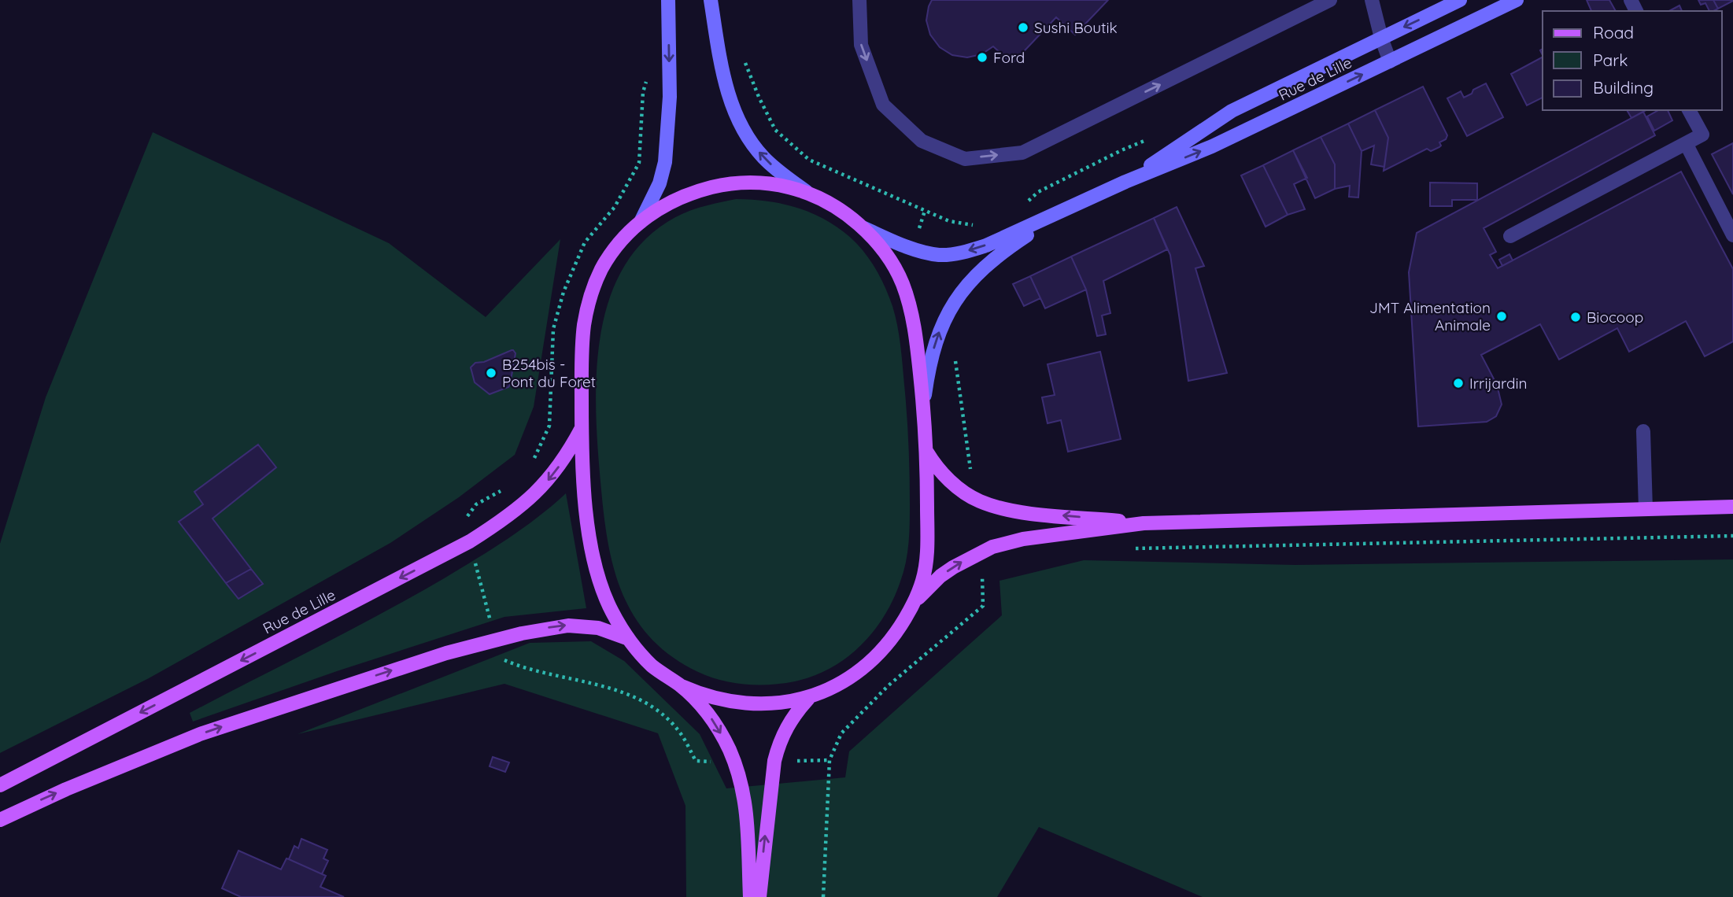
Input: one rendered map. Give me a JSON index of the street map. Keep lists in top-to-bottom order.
{
  "streets": {
    "main road": ["Rue de Lille"]
  },
  "places": [
    "Sushi Boutik",
    "Ford",
    "JMT Alimentation Animale",
    "Biocoop",
    "B254bis - Pont du Foret",
    "Irrijardin"
  ],
  "legend": ["Road", "Park", "Building"]
}
